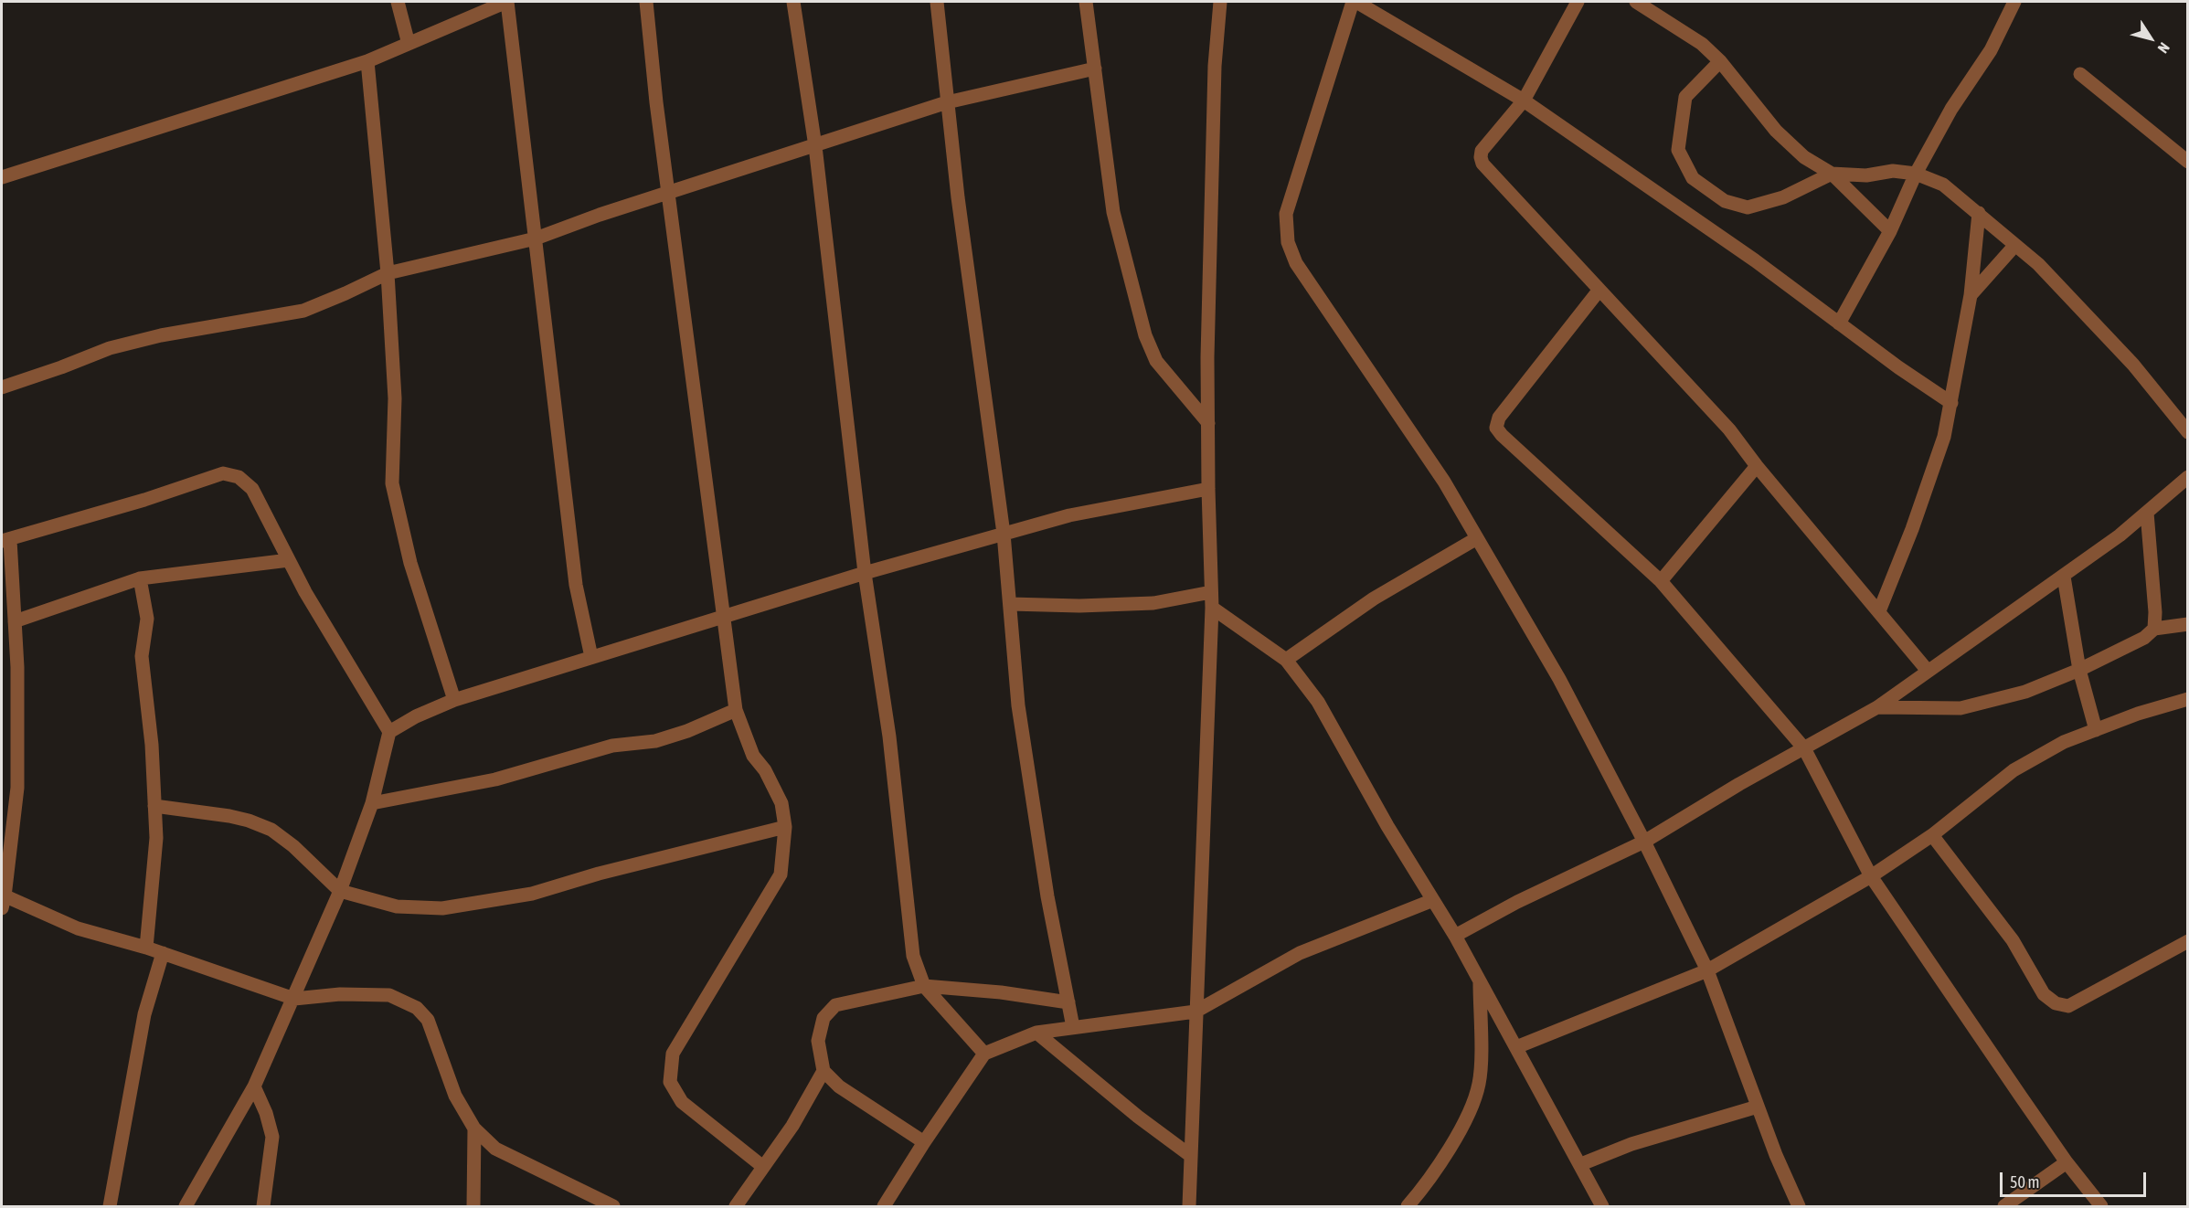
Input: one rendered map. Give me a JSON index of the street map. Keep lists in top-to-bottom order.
{
  "scale_bar": "50 m",
  "north": "bottom right"
}
